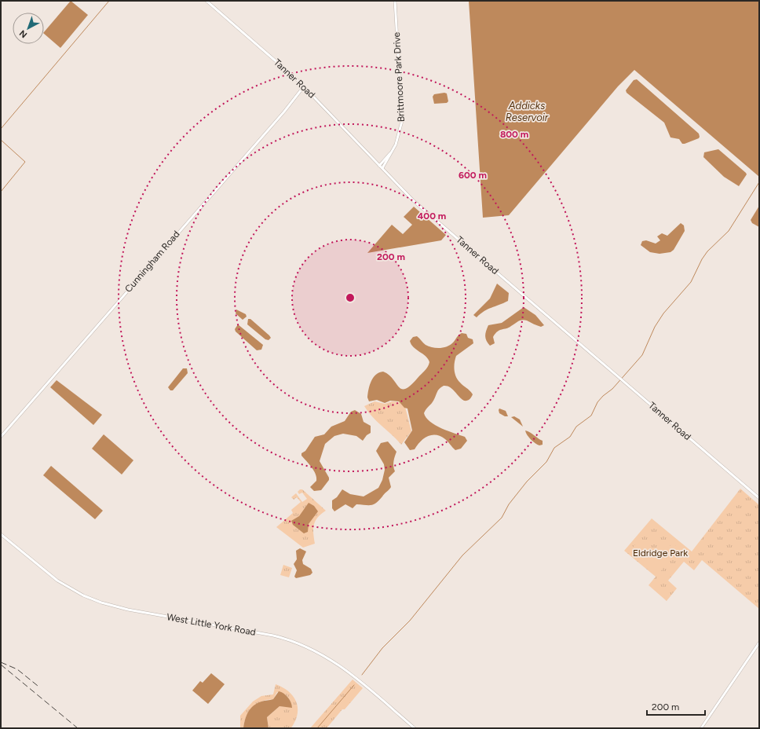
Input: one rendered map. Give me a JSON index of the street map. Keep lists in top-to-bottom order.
{
  "streets": {
    "main road": [
      "Brittmoore Park Drive",
      "Tanner Road",
      "Cunningham Road",
      "West Little York Road"
    ]
  },
  "crossings": [
    ["Brittmoore Park Drive", "Tanner Road"],
    ["Tanner Road", "Cunningham Road"]
  ],
  "water": ["Addicks Reservoir"],
  "parks": ["Eldridge Park"],
  "scale_bar": "200 m",
  "north": "bottom left",
  "rings": [
    "800 m",
    "600 m",
    "400 m",
    "200 m"
  ]
}
